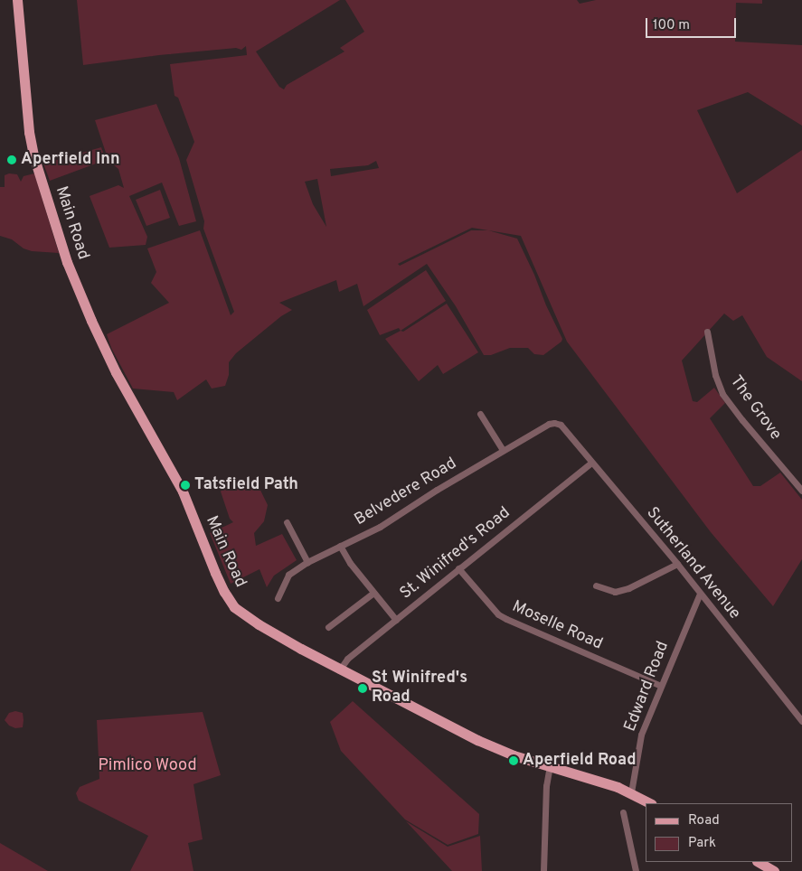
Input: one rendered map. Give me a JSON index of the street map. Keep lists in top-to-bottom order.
{
  "streets": {
    "main road": ["Main Road"],
    "street": [
      "The Grove",
      "Belvedere Road",
      "St. Winifred's Road",
      "Sutherland Avenue",
      "Moselle Road",
      "Edward Road"
    ]
  },
  "crossings": [
    ["Main Road", "St. Winifred's Road"],
    ["Main Road", "Edward Road"],
    ["Belvedere Road", "Sutherland Avenue"],
    ["St. Winifred's Road", "Sutherland Avenue"],
    ["St. Winifred's Road", "Moselle Road"],
    ["Sutherland Avenue", "Edward Road"],
    ["Moselle Road", "Edward Road"]
  ],
  "parks": ["Pimlico Wood"],
  "places": [
    "Aperfield Inn",
    "Tatsfield Path",
    "St Winifred's Road",
    "Aperfield Road"
  ],
  "legend": ["Road", "Park"],
  "scale_bar": "100 m"
}
